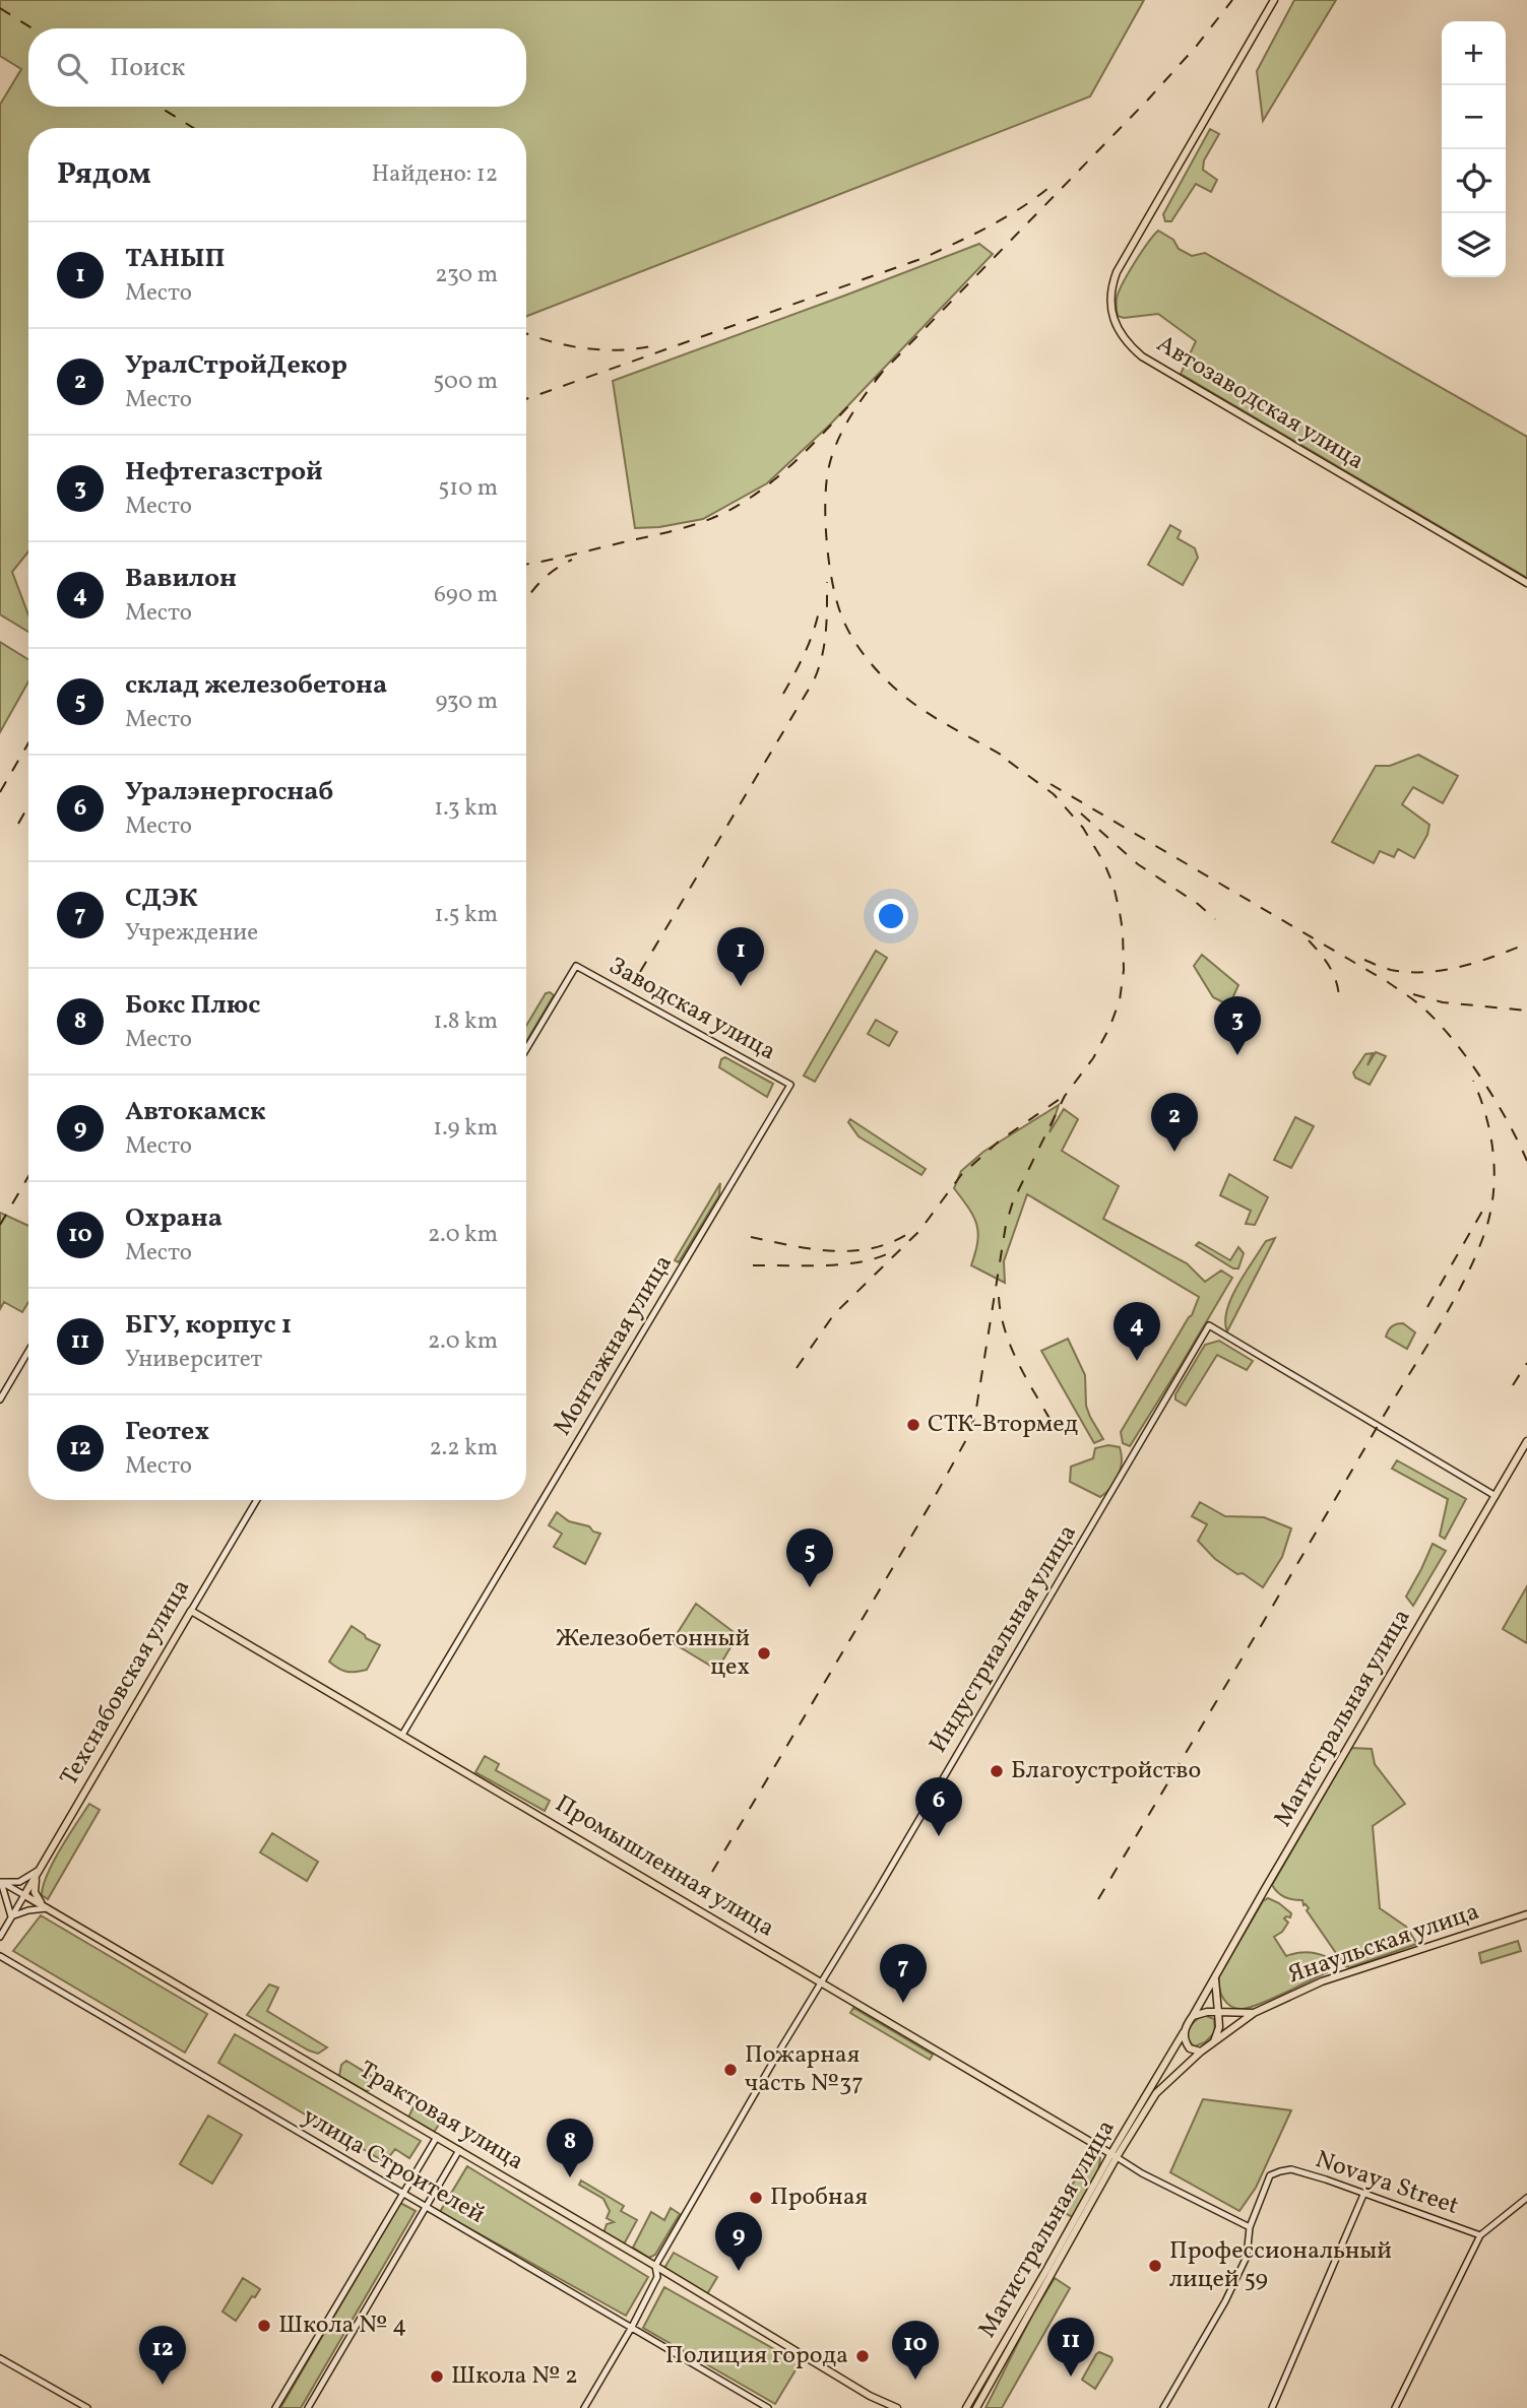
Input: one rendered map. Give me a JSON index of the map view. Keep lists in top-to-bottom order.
{
  "streets": {
    "main road": [
      "Автозаводская улица",
      "Заводская улица",
      "Монтажная улица",
      "Индустриальная улица",
      "Техснабовская улица",
      "Магистральная улица",
      "Промышленная улица",
      "Янаульская улица",
      "Трактовая улица",
      "улица Строителей",
      "Novaya Street"
    ]
  },
  "crossings": [
    ["Заводская улица", "Монтажная улица"],
    ["Монтажная улица", "Промышленная улица"],
    ["Индустриальная улица", "Магистральная улица"],
    ["Индустриальная улица", "Промышленная улица"],
    ["Индустриальная улица", "Трактовая улица"],
    ["Индустриальная улица", "улица Строителей"],
    ["Техснабовская улица", "Промышленная улица"],
    ["Техснабовская улица", "Трактовая улица"],
    ["Магистральная улица", "Промышленная улица"],
    ["Магистральная улица", "Янаульская улица"]
  ],
  "places": [
    "СТК-Втормед",
    "Железобетонный цех",
    "Благоустройство",
    "Пожарная часть №37",
    "Пробная",
    "Профессиональный лицей 59",
    "Школа № 4",
    "Полиция города",
    "Школа № 2"
  ],
  "page": {
    "map_buttons": ["+", "−"],
    "search": "Поиск",
    "heading": ["Рядом", "Найдено: 12"],
    "list": [
      {
        "mark": "1",
        "name": "ТАНЫП",
        "note": "Место",
        "value": "230 m"
      },
      {
        "mark": "2",
        "name": "УралСтройДекор",
        "note": "Место",
        "value": "500 m"
      },
      {
        "mark": "3",
        "name": "Нефтегазстрой",
        "note": "Место",
        "value": "510 m"
      },
      {
        "mark": "4",
        "name": "Вавилон",
        "note": "Место",
        "value": "690 m"
      },
      {
        "mark": "5",
        "name": "склад железобетона",
        "note": "Место",
        "value": "930 m"
      },
      {
        "mark": "6",
        "name": "Уралэнергоснаб",
        "note": "Место",
        "value": "1.3 km"
      },
      {
        "mark": "7",
        "name": "СДЭК",
        "note": "Учреждение",
        "value": "1.5 km"
      },
      {
        "mark": "8",
        "name": "Бокс Плюс",
        "note": "Место",
        "value": "1.8 km"
      },
      {
        "mark": "9",
        "name": "Автокамск",
        "note": "Место",
        "value": "1.9 km"
      },
      {
        "mark": "10",
        "name": "Охрана",
        "note": "Место",
        "value": "2.0 km"
      },
      {
        "mark": "11",
        "name": "БГУ, корпус 1",
        "note": "Университет",
        "value": "2.0 km"
      },
      {
        "mark": "12",
        "name": "Геотех",
        "note": "Место",
        "value": "2.2 km"
      }
    ],
    "pins": [
      "1",
      "3",
      "2",
      "4",
      "5",
      "6",
      "7",
      "8",
      "9",
      "11",
      "10",
      "12"
    ]
  }
}
